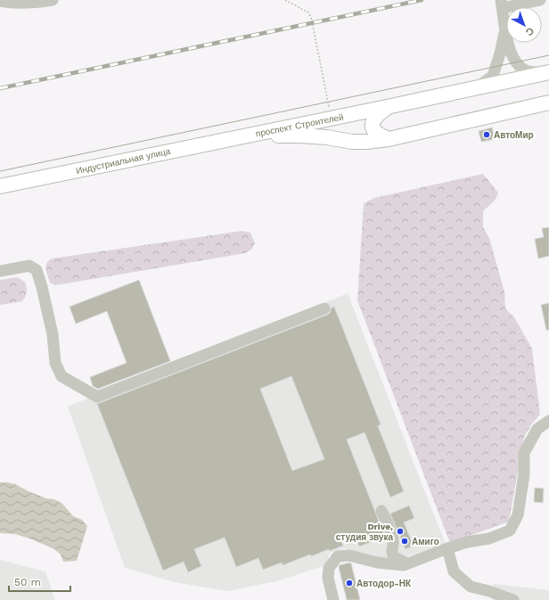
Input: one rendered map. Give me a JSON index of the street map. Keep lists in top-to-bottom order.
{
  "streets": {
    "main road": ["проспект Строителей", "Индустриальная улица"]
  },
  "crossings": [
    ["проспект Строителей", "Индустриальная улица"]
  ],
  "places": [
    "АвтоМир",
    "Drive, студия звука",
    "Амиго",
    "Автодор-НК"
  ],
  "scale_bar": "50 m",
  "north": "bottom right"
}
